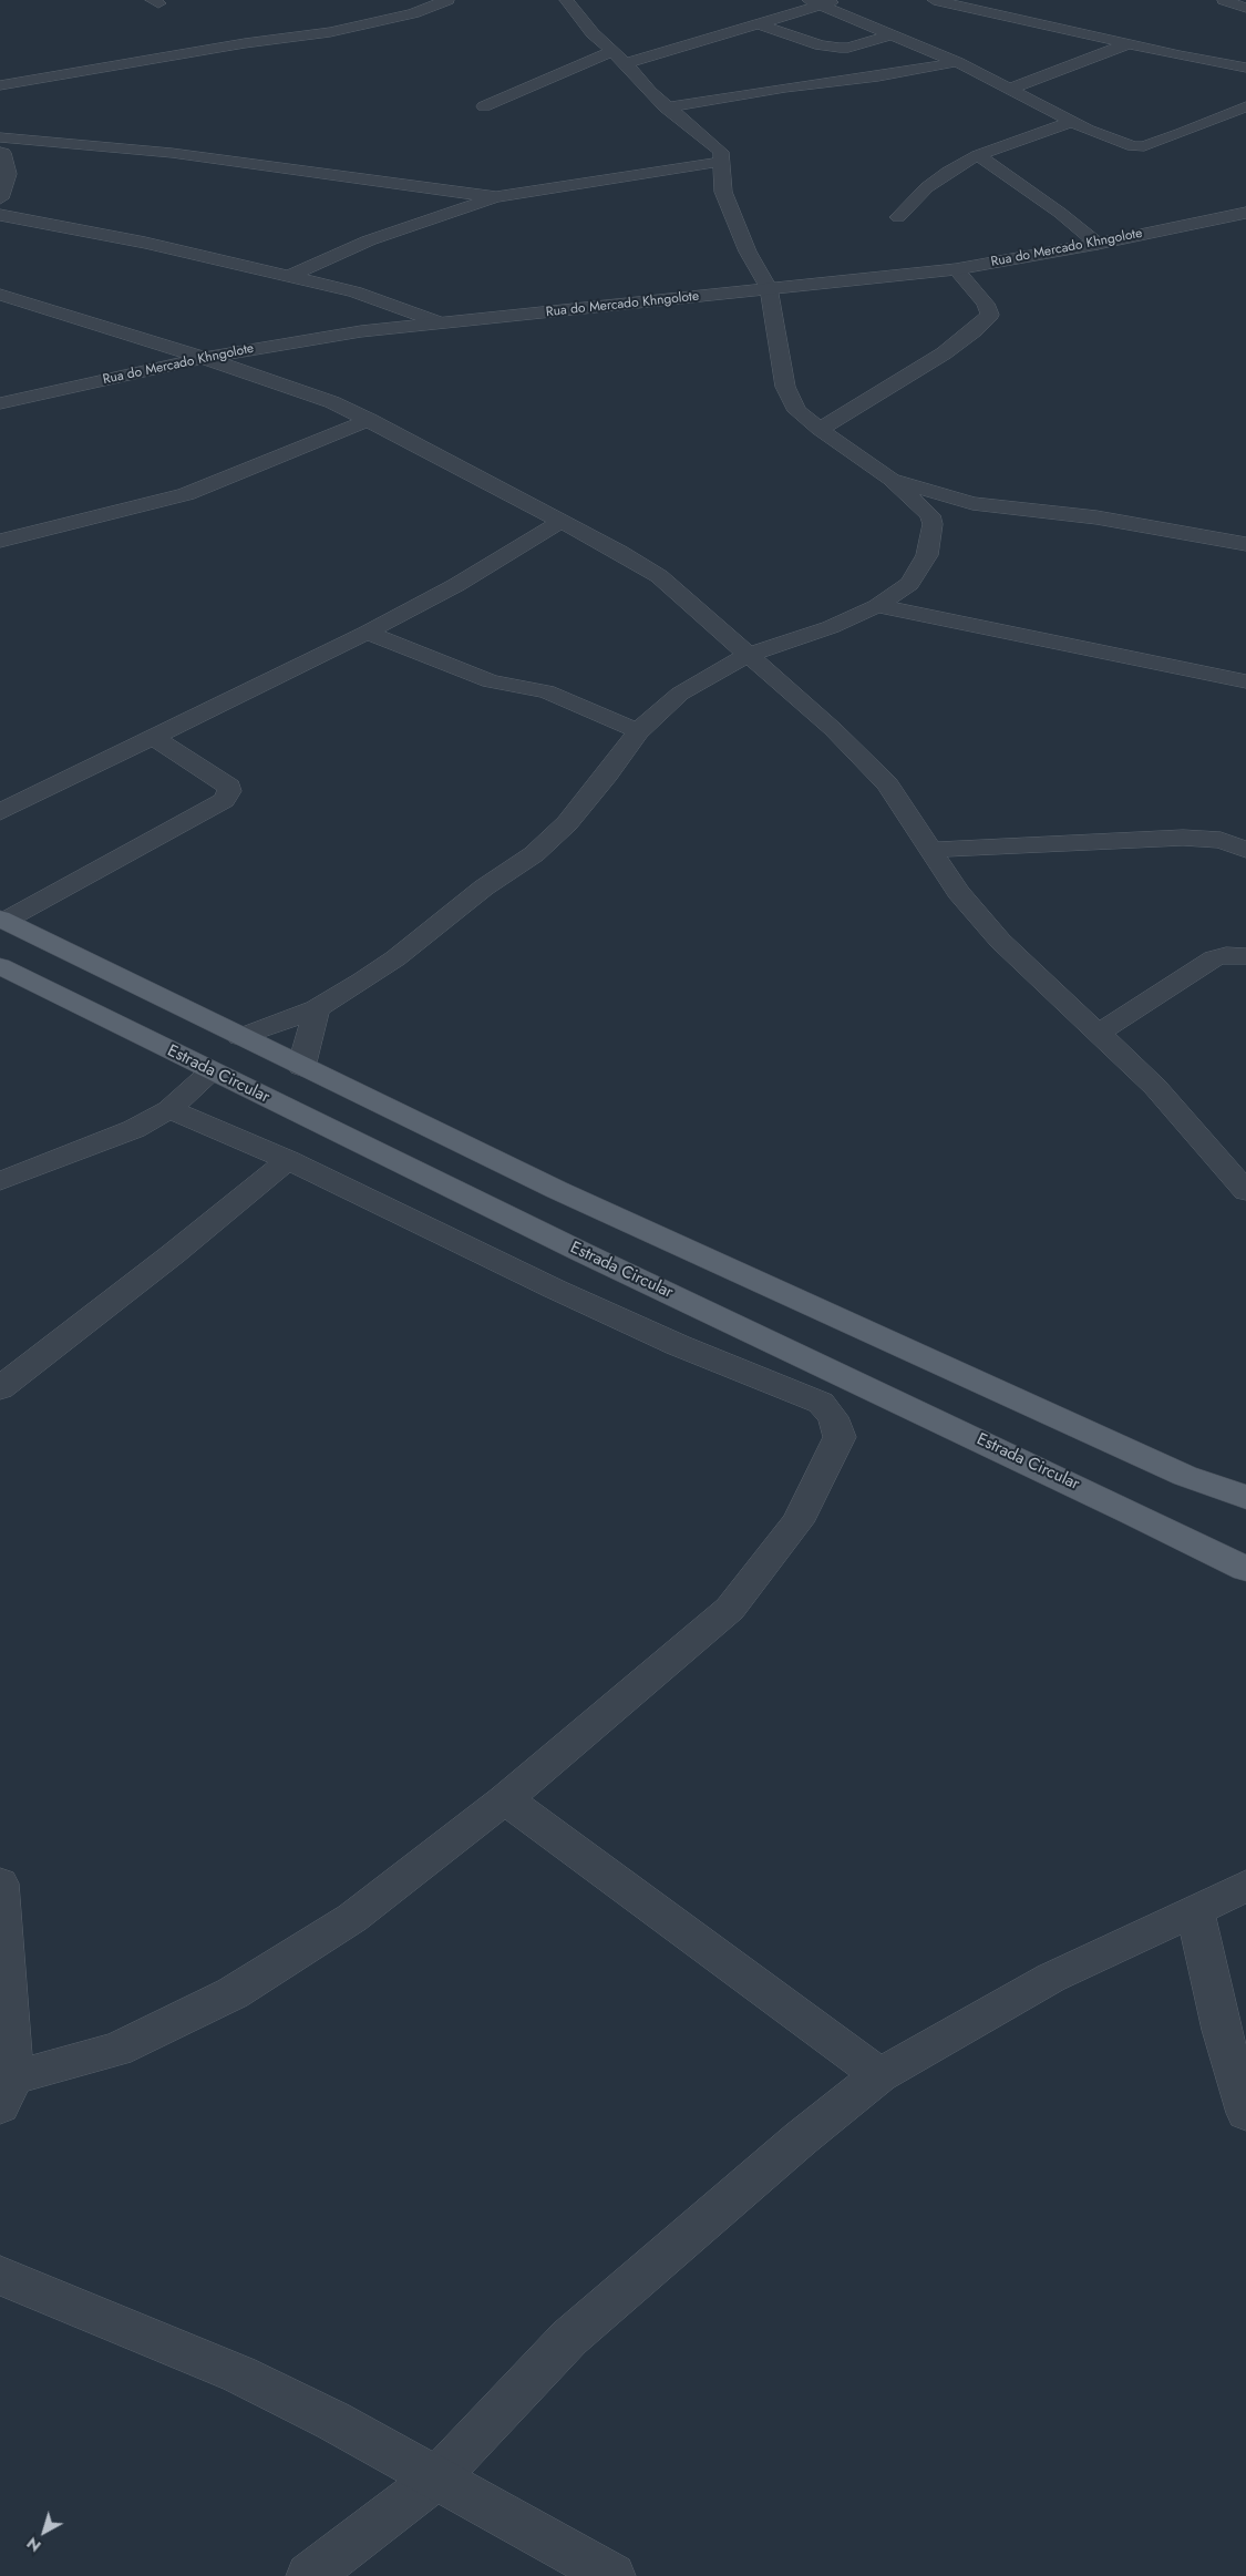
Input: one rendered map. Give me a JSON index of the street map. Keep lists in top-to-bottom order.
{
  "streets": {
    "main road": ["Estrada Circular"],
    "street": ["Rua do Mercado Khngolote"]
  },
  "north": "bottom left"
}
